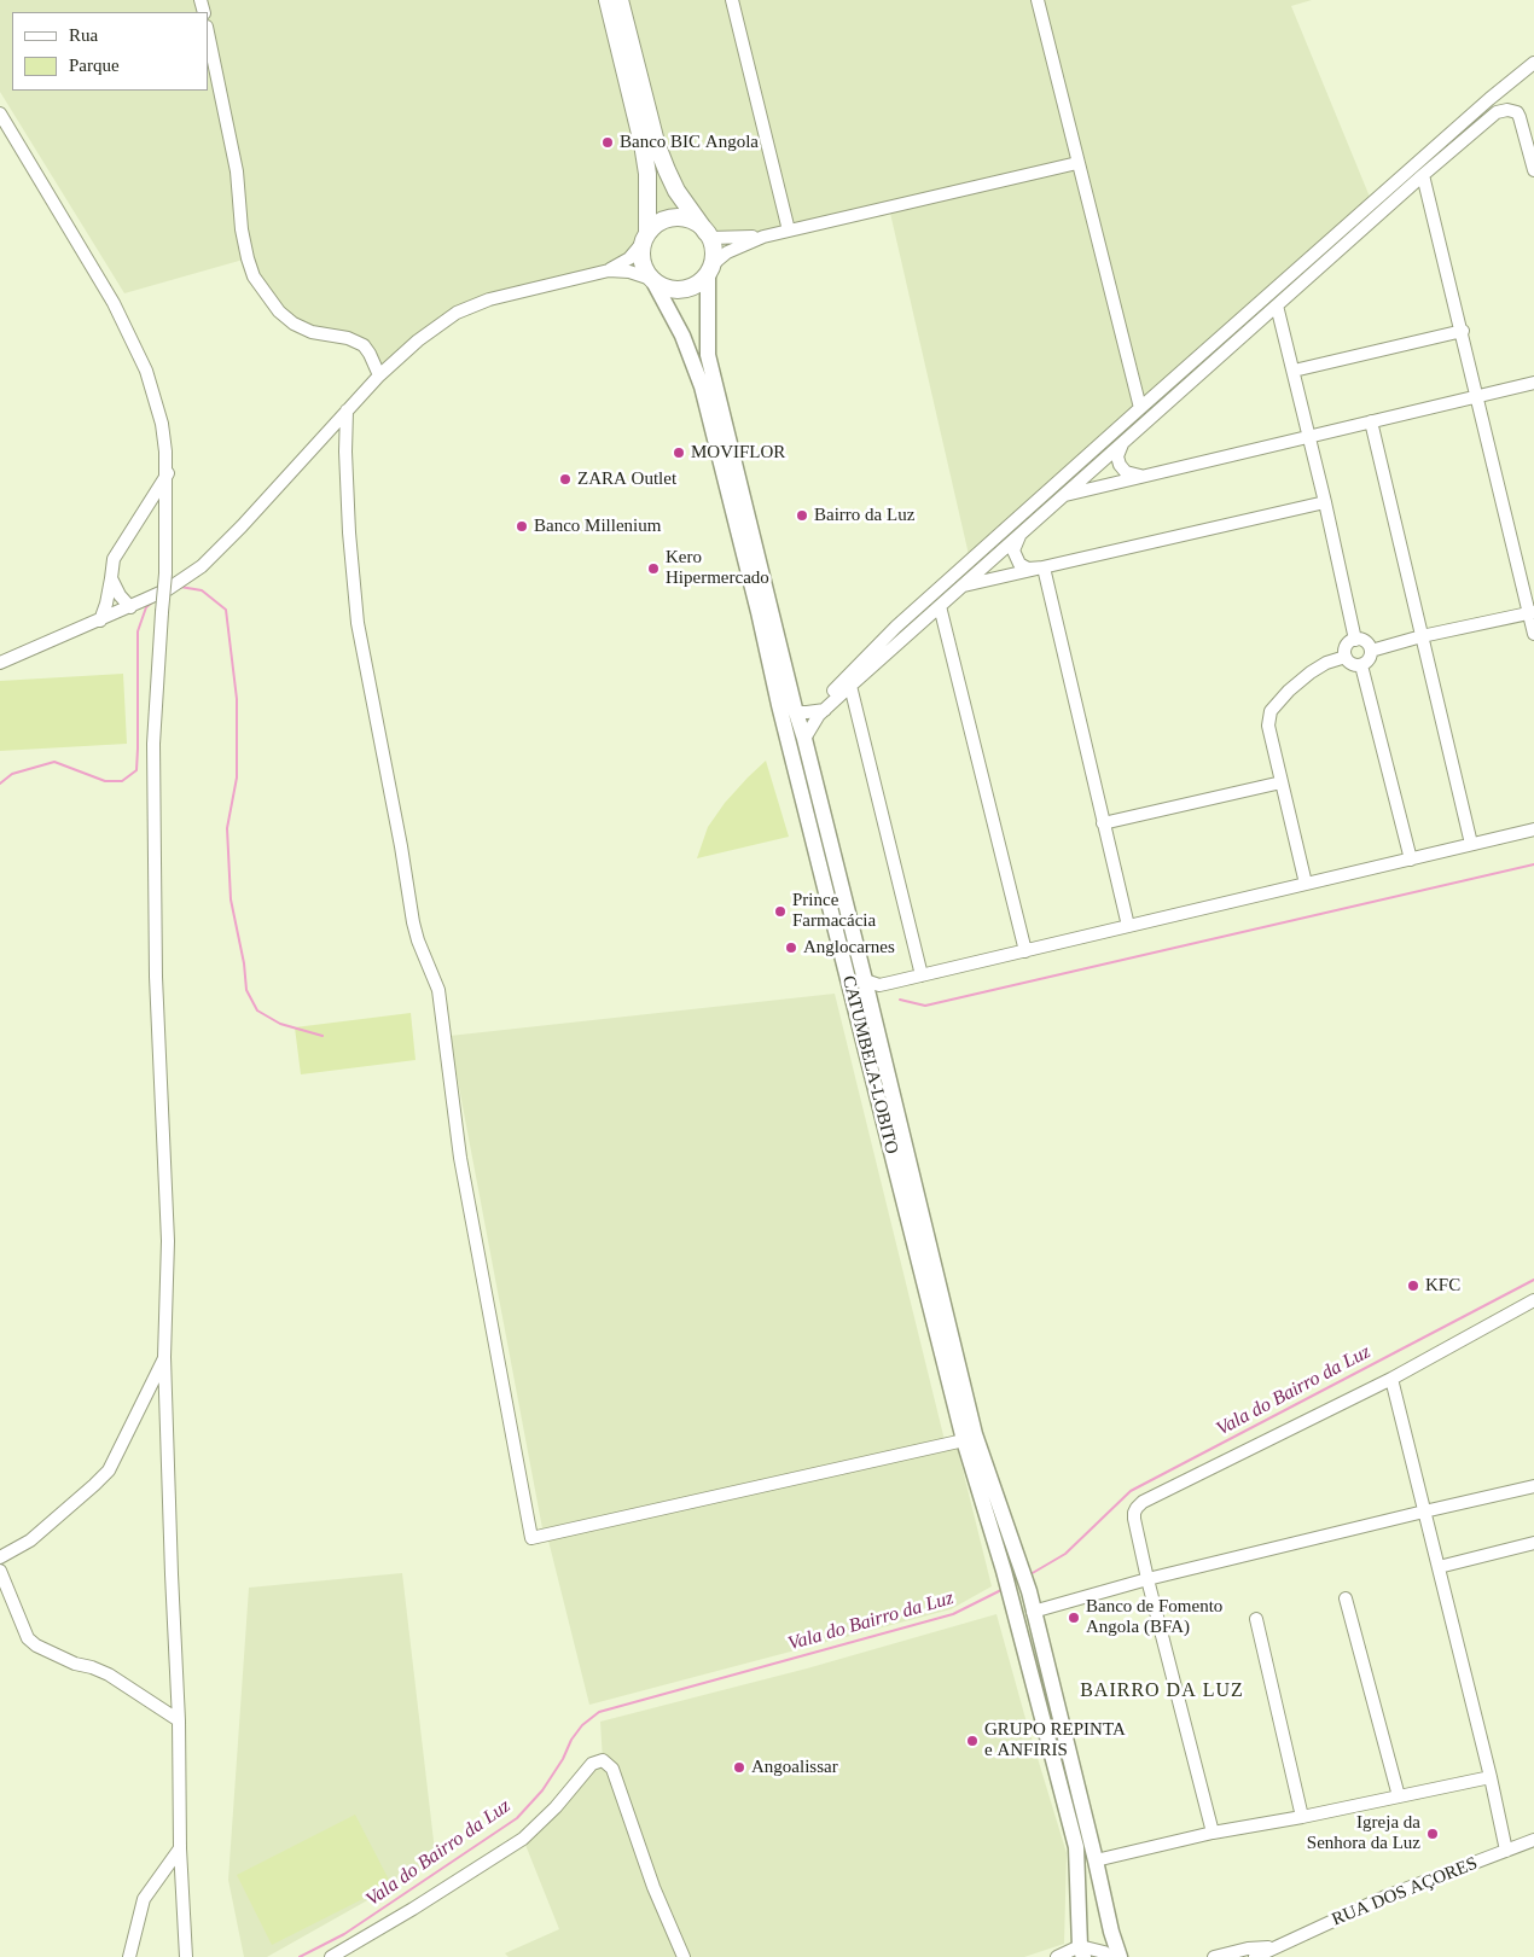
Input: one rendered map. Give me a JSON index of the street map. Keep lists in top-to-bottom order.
{
  "streets": {
    "main road": ["CATUMBELA-LOBITO"],
    "street": ["RUA DOS AÇORES"]
  },
  "districts": ["BAIRRO DA LUZ"],
  "water": ["Vala do Bairro da Luz"],
  "places": [
    "Banco BIC Angola",
    "MOVIFLOR",
    "ZARA Outlet",
    "Bairro da Luz",
    "Banco Millenium",
    "Kero Hipermercado",
    "Prince Farmacácia",
    "Anglocarnes",
    "KFC",
    "Banco de Fomento Angola (BFA)",
    "GRUPO REPINTA e ANFIRIS",
    "Angoalissar",
    "Igreja da Senhora da Luz"
  ],
  "legend": ["Rua", "Parque"]
}
